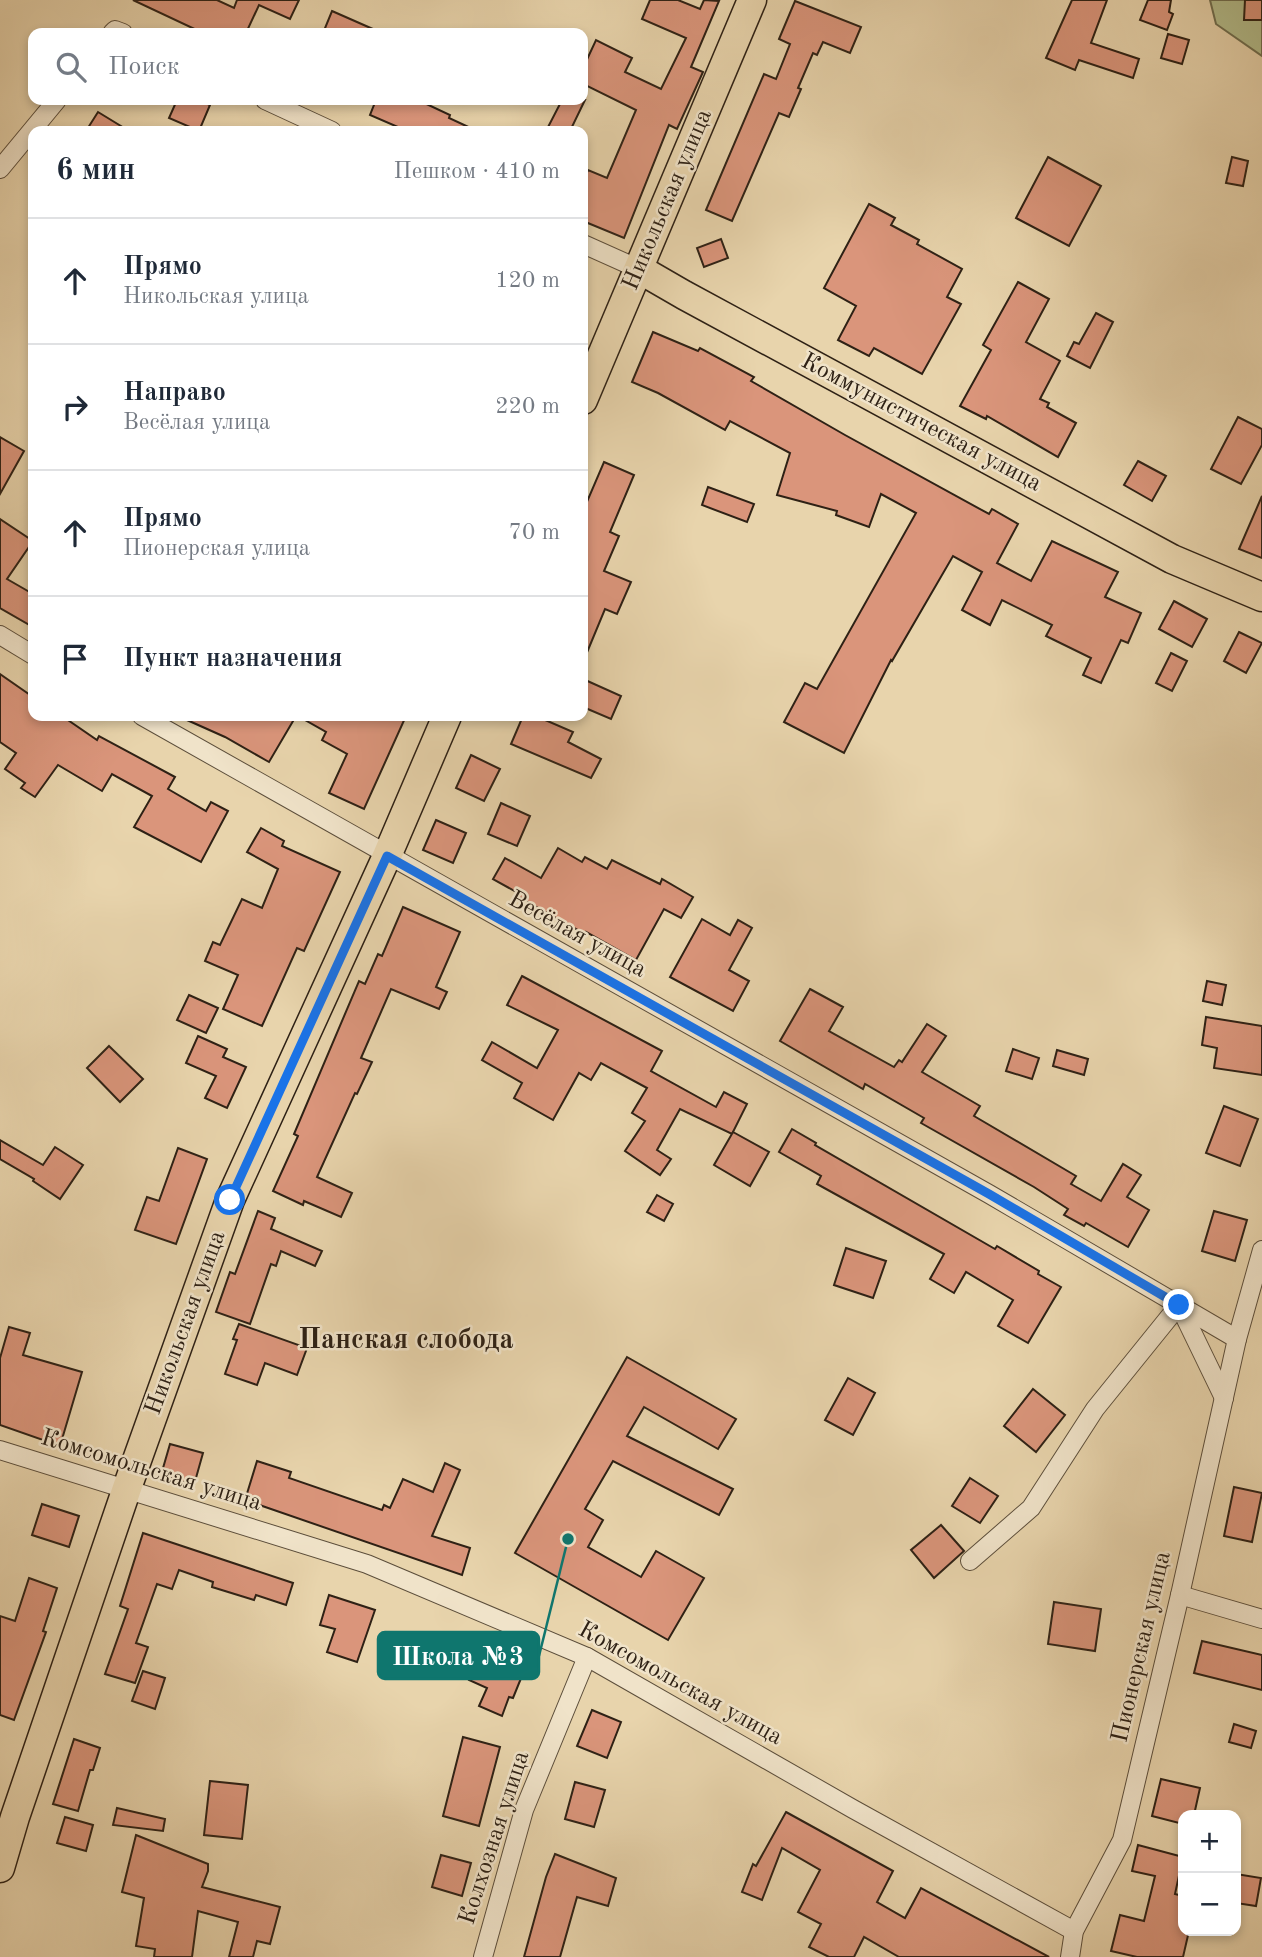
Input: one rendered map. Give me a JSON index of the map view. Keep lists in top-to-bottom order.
{
  "streets": {
    "main road": ["Никольская улица", "Коммунистическая улица"],
    "street": [
      "Весёлая улица",
      "Комсомольская улица",
      "Пионерская улица",
      "Колхозная улица"
    ]
  },
  "crossings": [
    ["Никольская улица", "Коммунистическая улица"],
    ["Никольская улица", "Весёлая улица"],
    ["Никольская улица", "Комсомольская улица"],
    ["Комсомольская улица", "Пионерская улица"],
    ["Комсомольская улица", "Колхозная улица"]
  ],
  "districts": ["Панская слобода"],
  "places": ["Школа №3"],
  "page": {
    "search": "Поиск",
    "heading": ["6 мин", "Пешком · 410 m"],
    "list": [
      ["Прямо", "Никольская улица", "120 m"],
      ["Направо", "Весёлая улица", "220 m"],
      ["Прямо", "Пионерская улица", "70 m"],
      "Пункт назначения"
    ],
    "map_buttons": ["+", "−"]
  }
}
